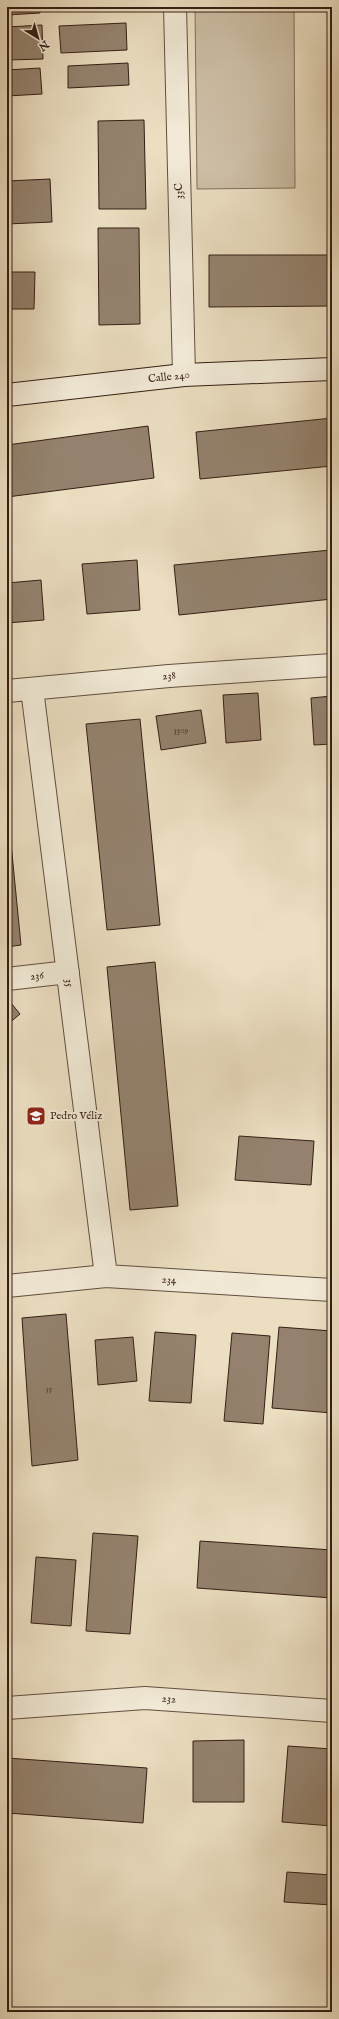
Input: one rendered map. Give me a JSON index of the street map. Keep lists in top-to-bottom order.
{
  "streets": {
    "street": [
      "33C",
      "Calle 240",
      "238",
      "236",
      "35",
      "234",
      "232"
    ]
  },
  "crossings": [
    ["33C", "Calle 240"],
    ["238", "35"],
    ["236", "35"],
    ["35", "234"]
  ],
  "places": {
    "school or university": ["Pedro Véliz"]
  },
  "house_numbers": ["3309", "55"],
  "north": "bottom right"
}
